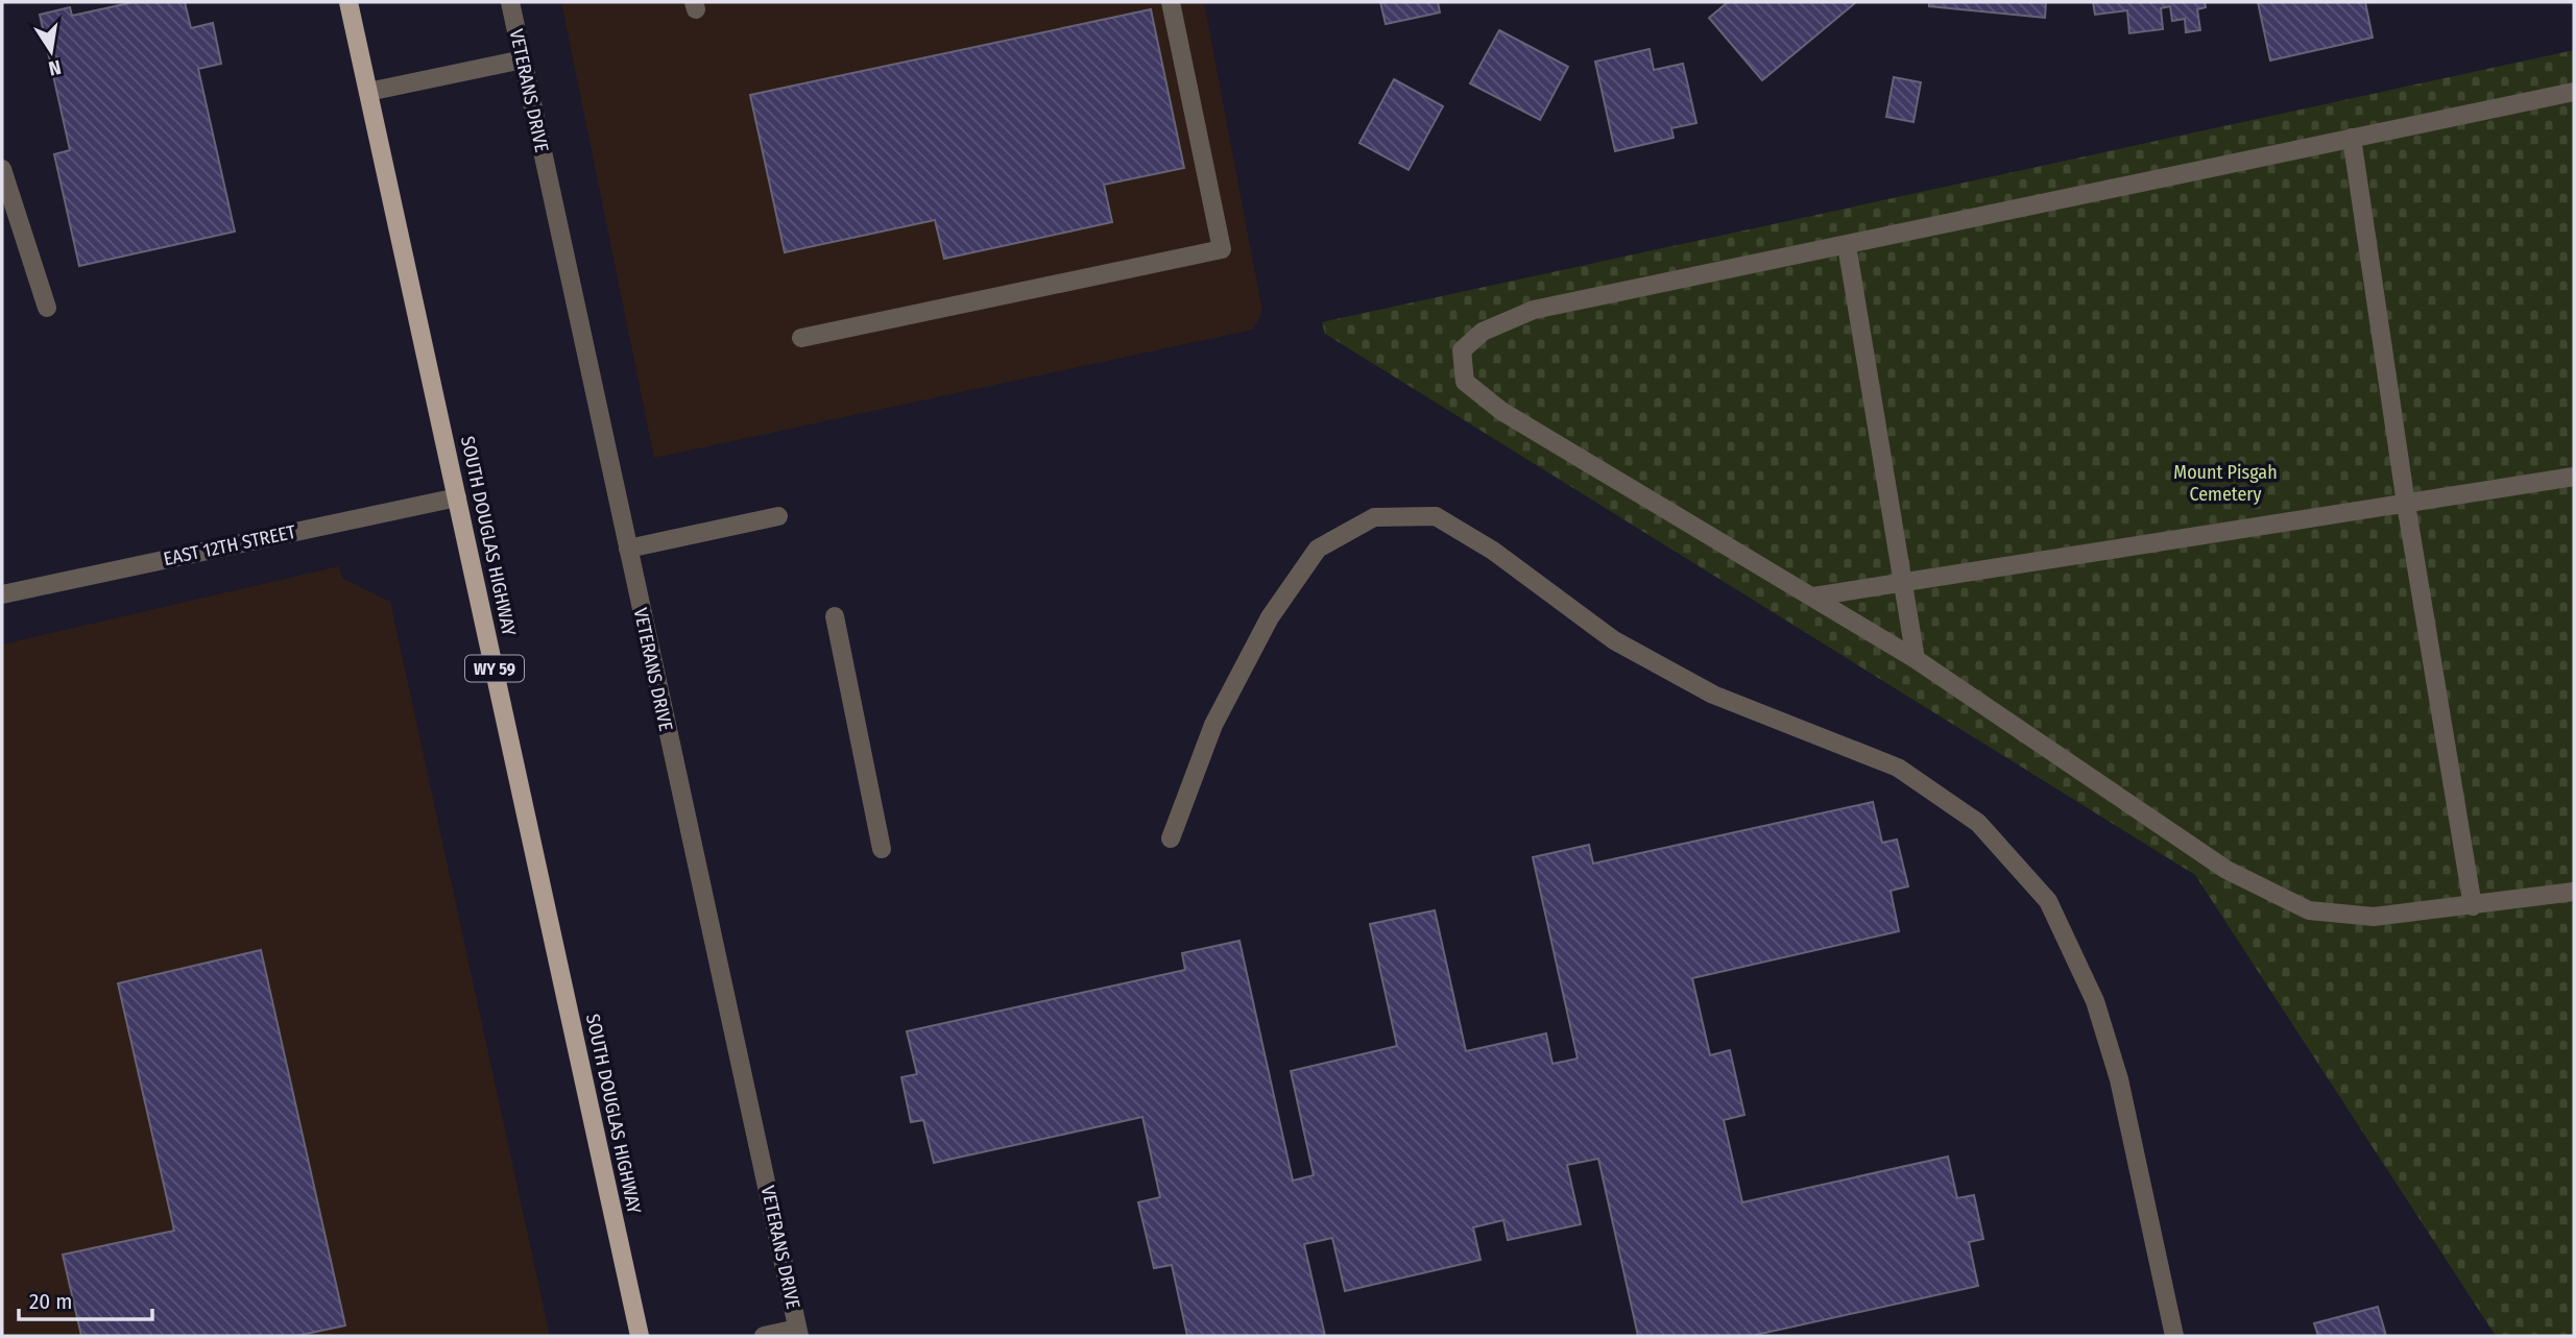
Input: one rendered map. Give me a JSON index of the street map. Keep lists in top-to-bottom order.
{
  "streets": {
    "main road": ["SOUTH DOUGLAS HIGHWAY", "WY 59"],
    "street": ["VETERANS DRIVE", "EAST 12TH STREET"]
  },
  "crossings": [
    ["SOUTH DOUGLAS HIGHWAY", "EAST 12TH STREET"]
  ],
  "parks": ["Mount Pisgah Cemetery"],
  "scale_bar": "20 m",
  "north": "bottom"
}
